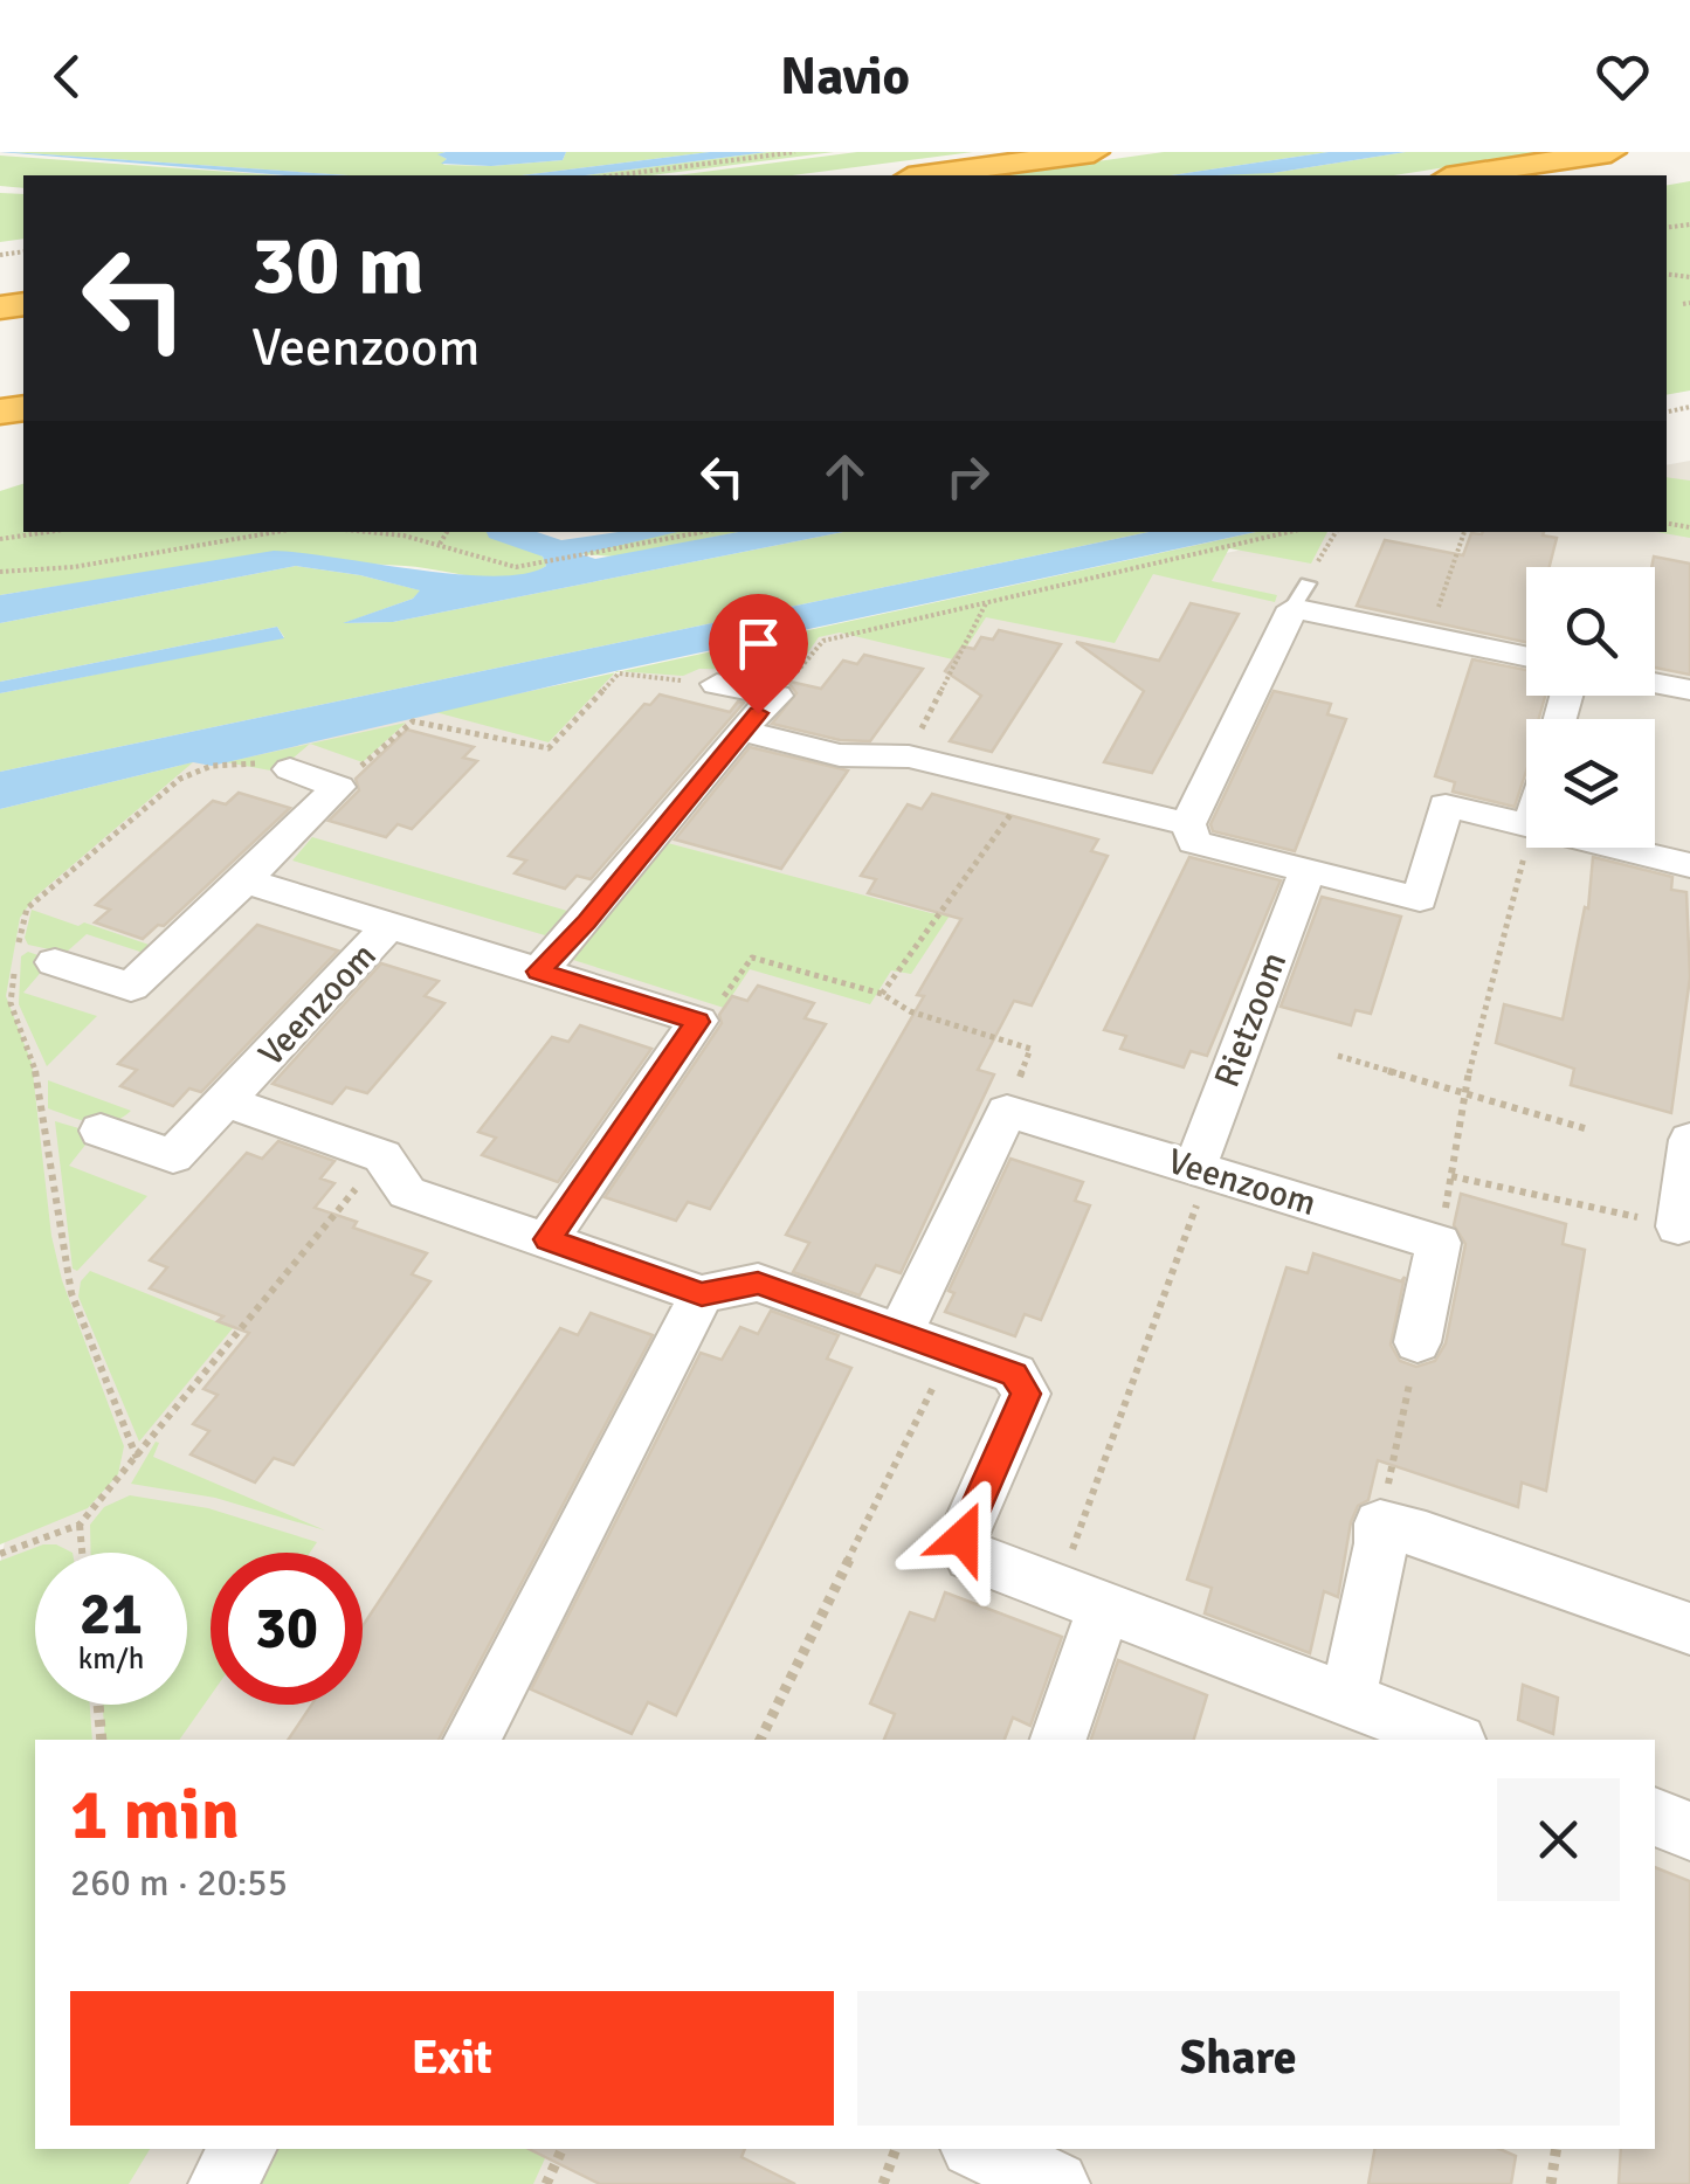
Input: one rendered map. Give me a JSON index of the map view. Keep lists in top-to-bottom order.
{
  "streets": {
    "street": ["Veenzoom", "Rietzoom"]
  },
  "crossings": [
    ["Veenzoom", "Rietzoom"]
  ],
  "page": {
    "header": "Navio",
    "turn": ["30 m", "Veenzoom"],
    "speed": "21 km/h",
    "limit": "30",
    "heading": ["1 min", "260 m · 20:55"],
    "buttons": ["Exit", "Share"]
  }
}
